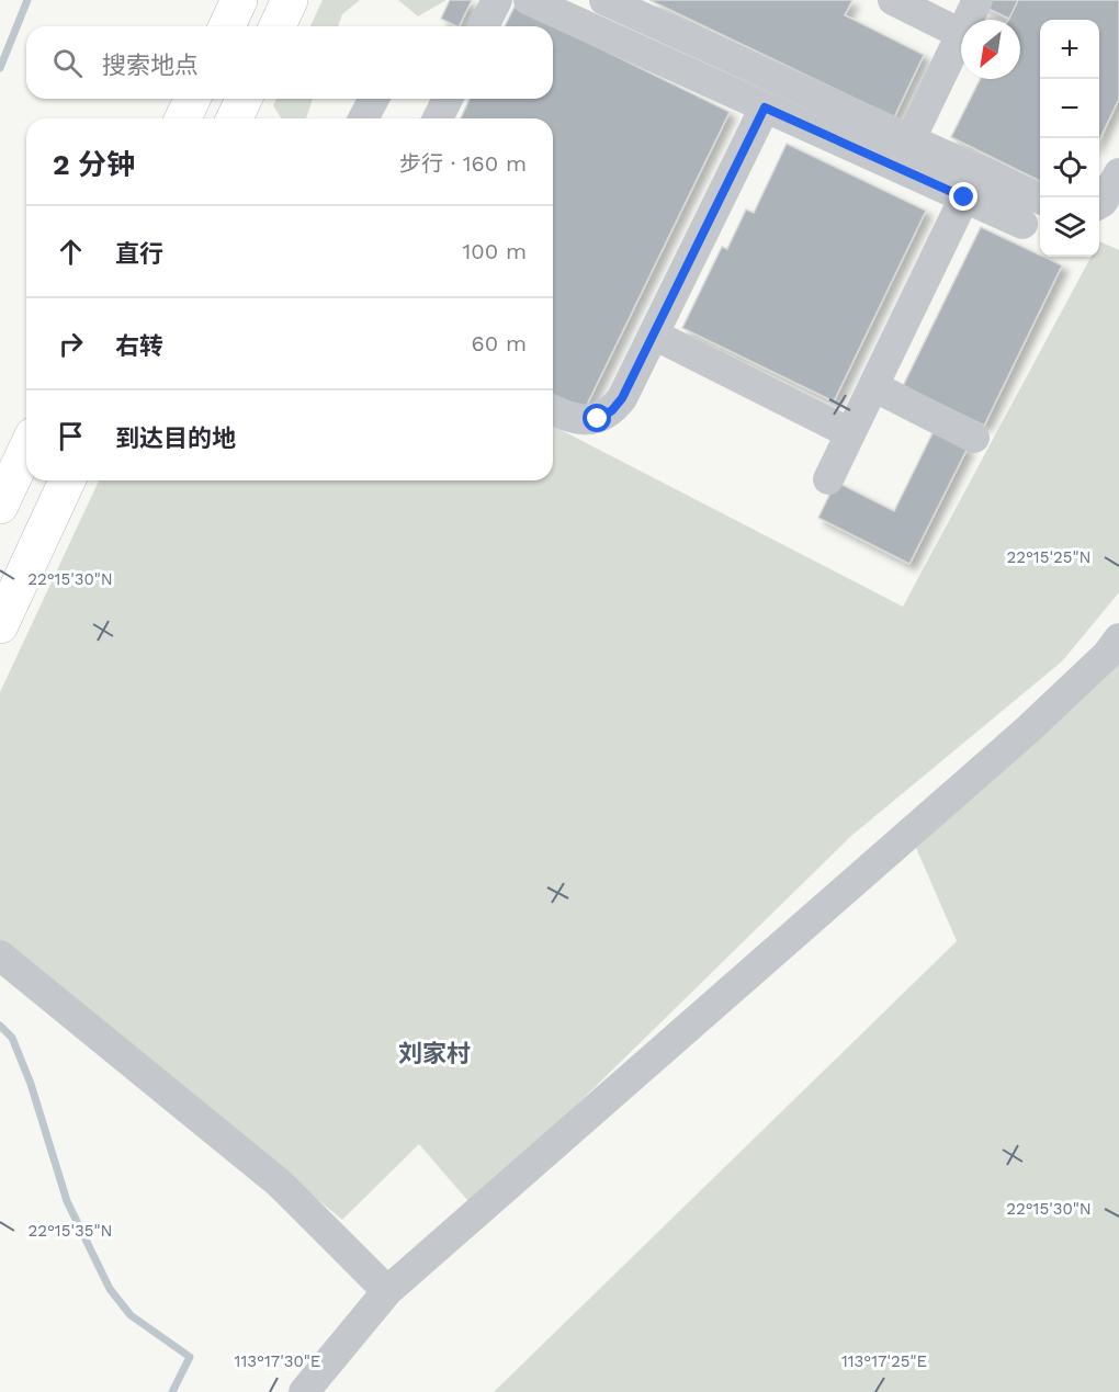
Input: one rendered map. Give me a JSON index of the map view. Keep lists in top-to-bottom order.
{
  "districts": ["刘家村"],
  "north": "bottom left",
  "page": {
    "map_buttons": ["+", "−"],
    "search": "搜索地点",
    "heading": ["2 分钟", "步行 · 160 m"],
    "list": [
      ["直行", "100 m"],
      ["右转", "60 m"],
      "到达目的地"
    ]
  },
  "coordinates": [
    "22°15'25\"N",
    "22°15'30\"N",
    "22°15'35\"N",
    "113°17'30\"E",
    "113°17'25\"E"
  ]
}
